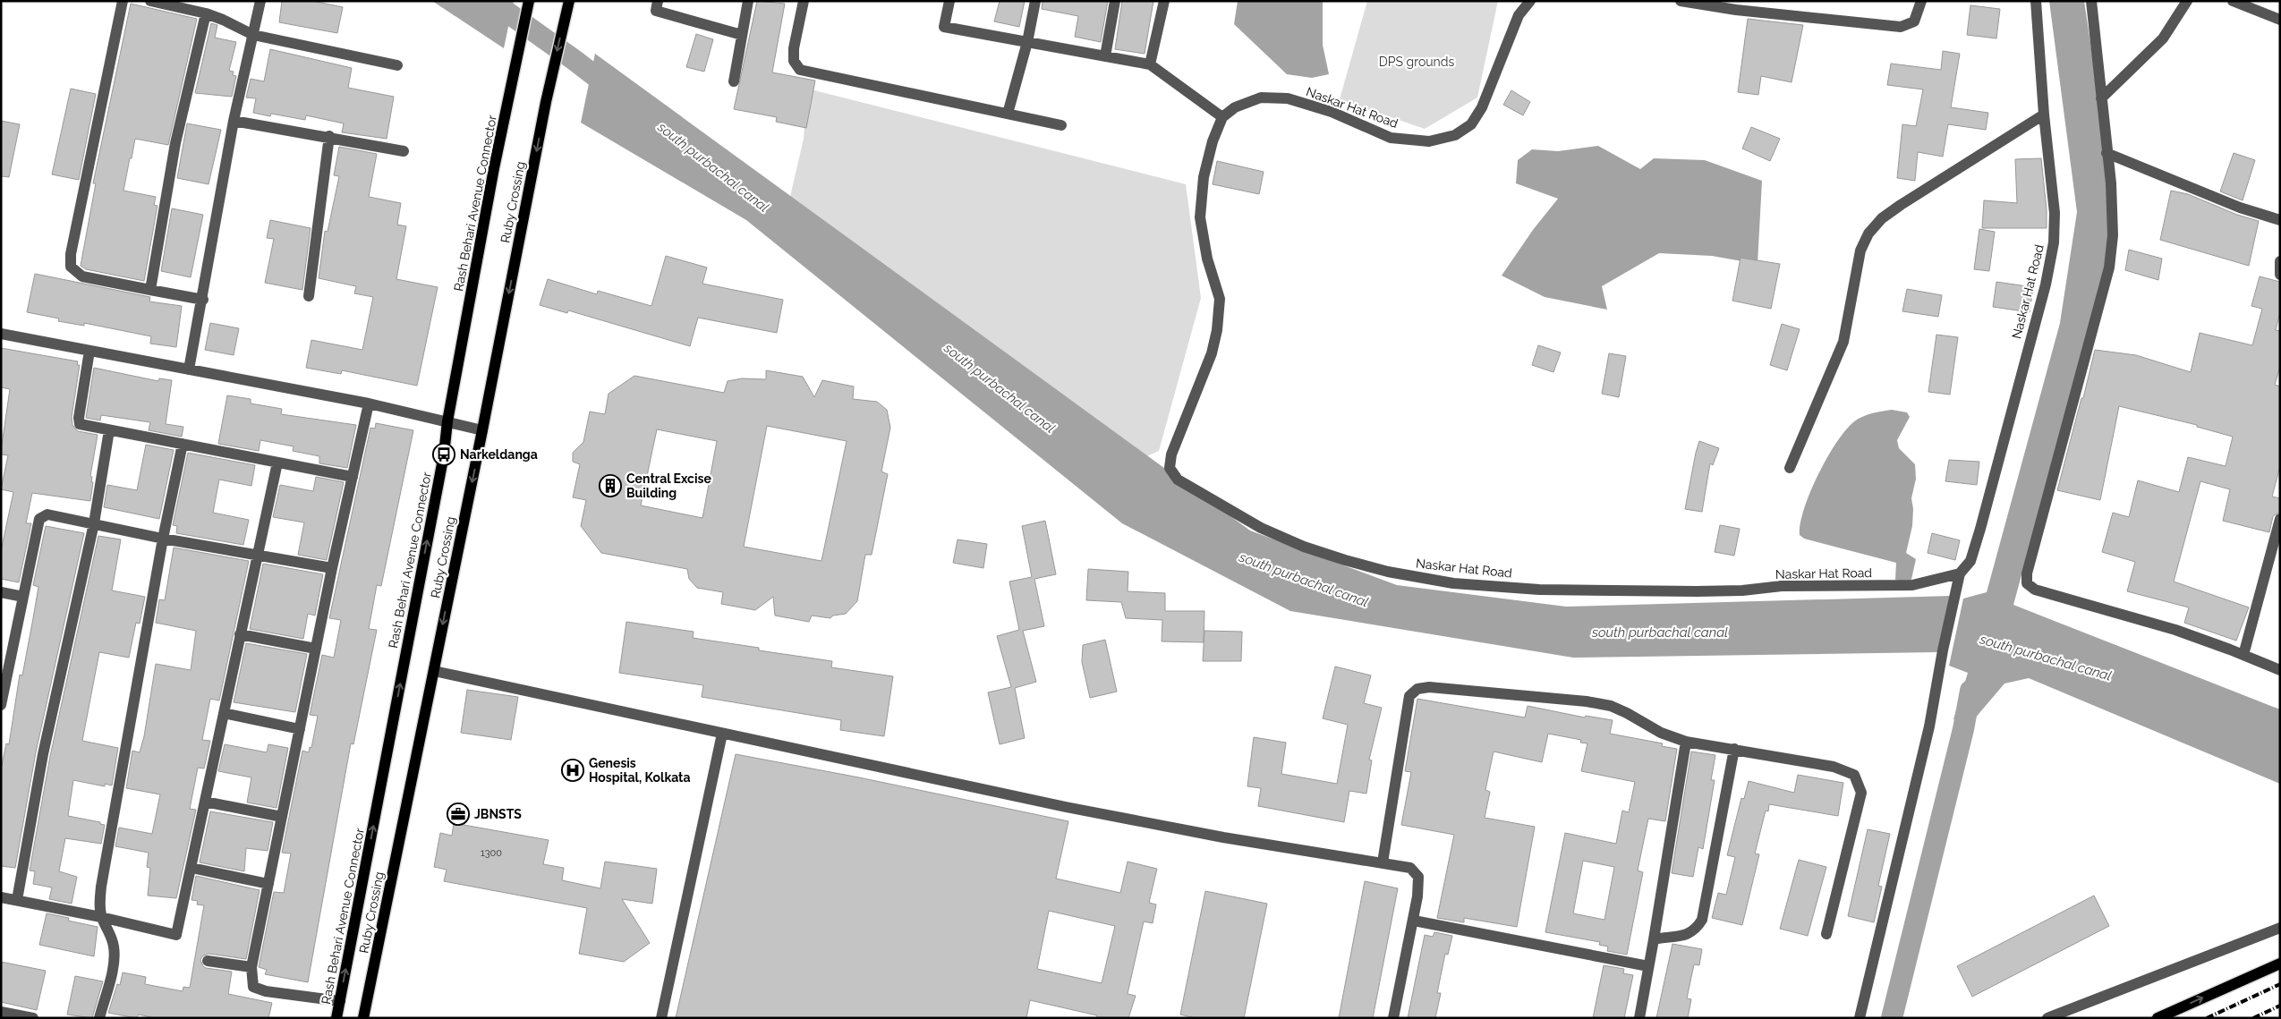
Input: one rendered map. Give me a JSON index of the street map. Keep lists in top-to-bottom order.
{
  "streets": {
    "main road": ["Ruby Crossing", "Rash Behari Avenue Connector"],
    "street": ["Naskar Hat Road"]
  },
  "one_way": ["Ruby Crossing", "Rash Behari Avenue Connector"],
  "water": ["south purbachal canal"],
  "parks": ["DPS grounds"],
  "places": {
    "bus stop": ["Narkeldanga"],
    "building": ["Central Excise Building"],
    "hospital": ["Genesis Hospital, Kolkata"],
    "office": ["JBNSTS"]
  },
  "house_numbers": ["1300"]
}
